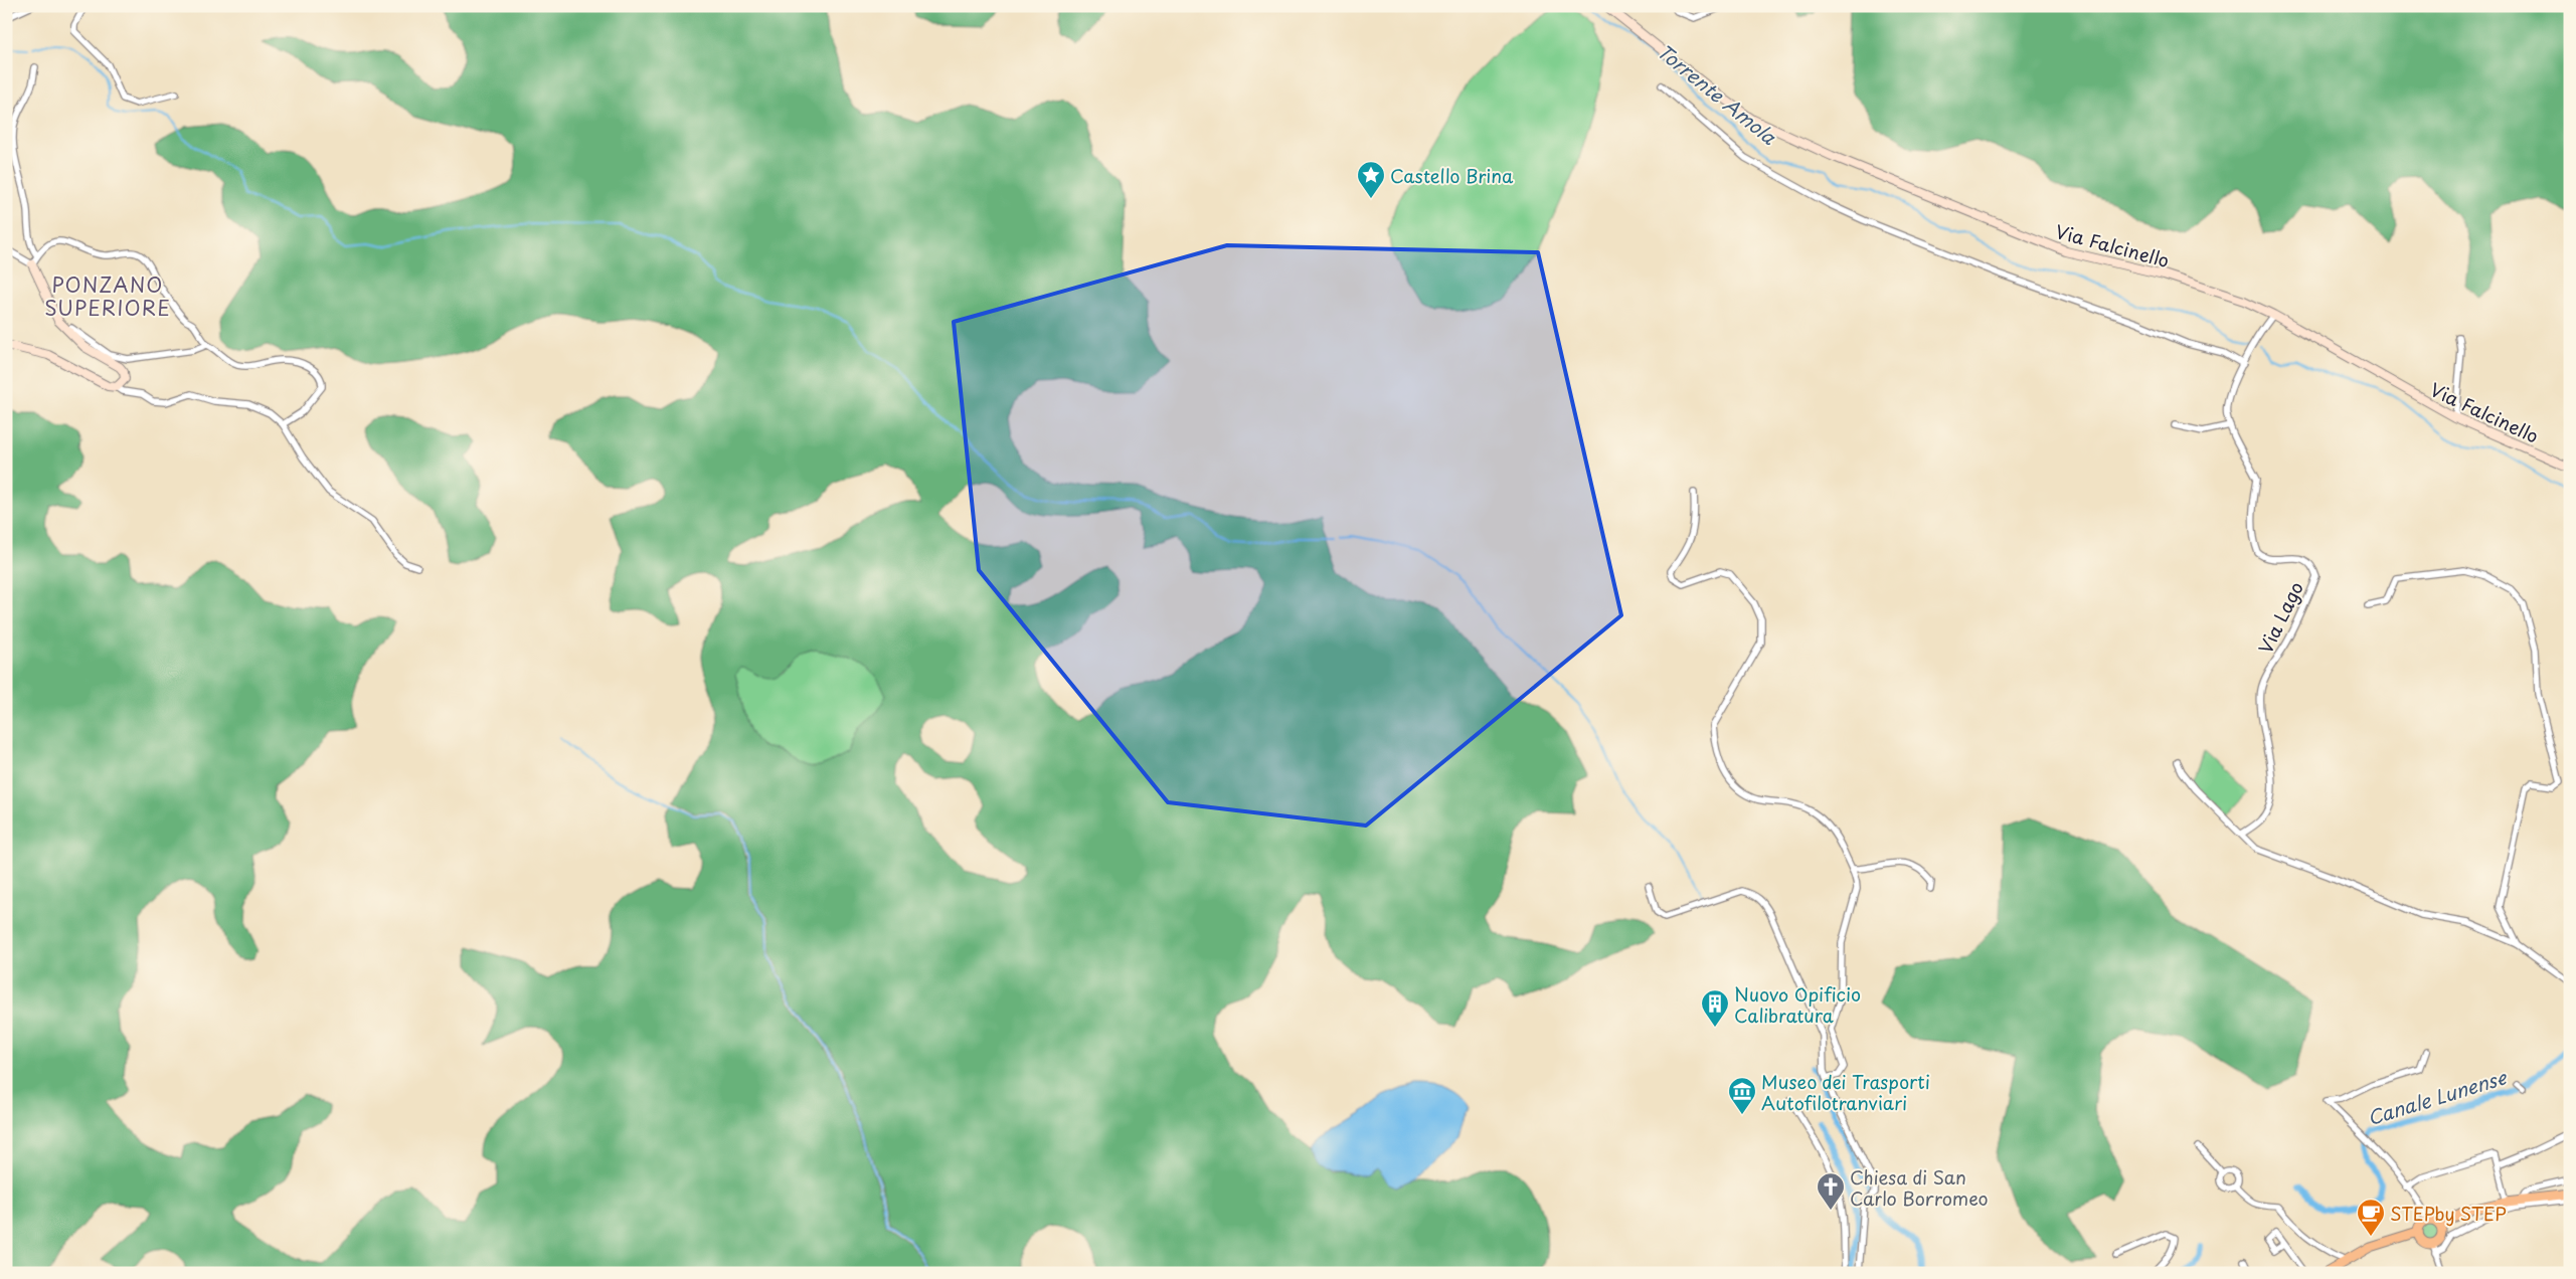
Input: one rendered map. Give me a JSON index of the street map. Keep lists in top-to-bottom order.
{
  "streets": {
    "street": ["Via Falcinello", "Via Lago"]
  },
  "crossings": [
    ["Via Falcinello", "Via Lago"]
  ],
  "districts": ["PONZANO SUPERIORE"],
  "water": ["Torrente Amola", "Canale Lunense"],
  "places": {
    "place": ["Castello Brina"],
    "building": ["Nuovo Opificio Calibratura"],
    "museum": ["Museo dei Trasporti Autofilotranviari"],
    "church": ["Chiesa di San Carlo Borromeo"],
    "cafe": ["STEPby STEP"]
  }
}
